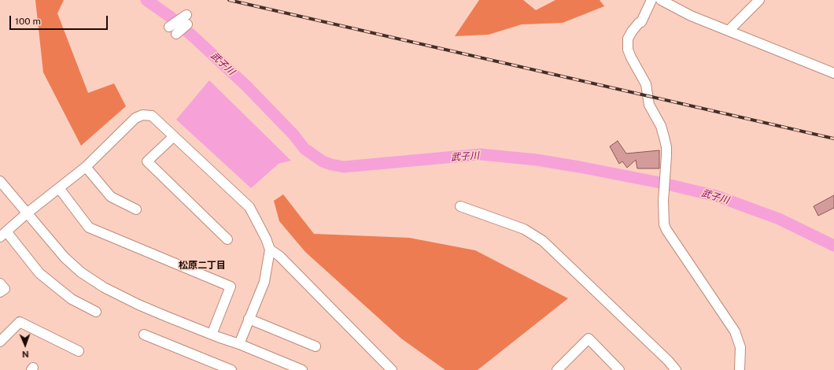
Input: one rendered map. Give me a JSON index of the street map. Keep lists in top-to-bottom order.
{
  "districts": ["松原二丁目"],
  "water": ["武子川"],
  "scale_bar": "100 m",
  "north": "bottom"
}
